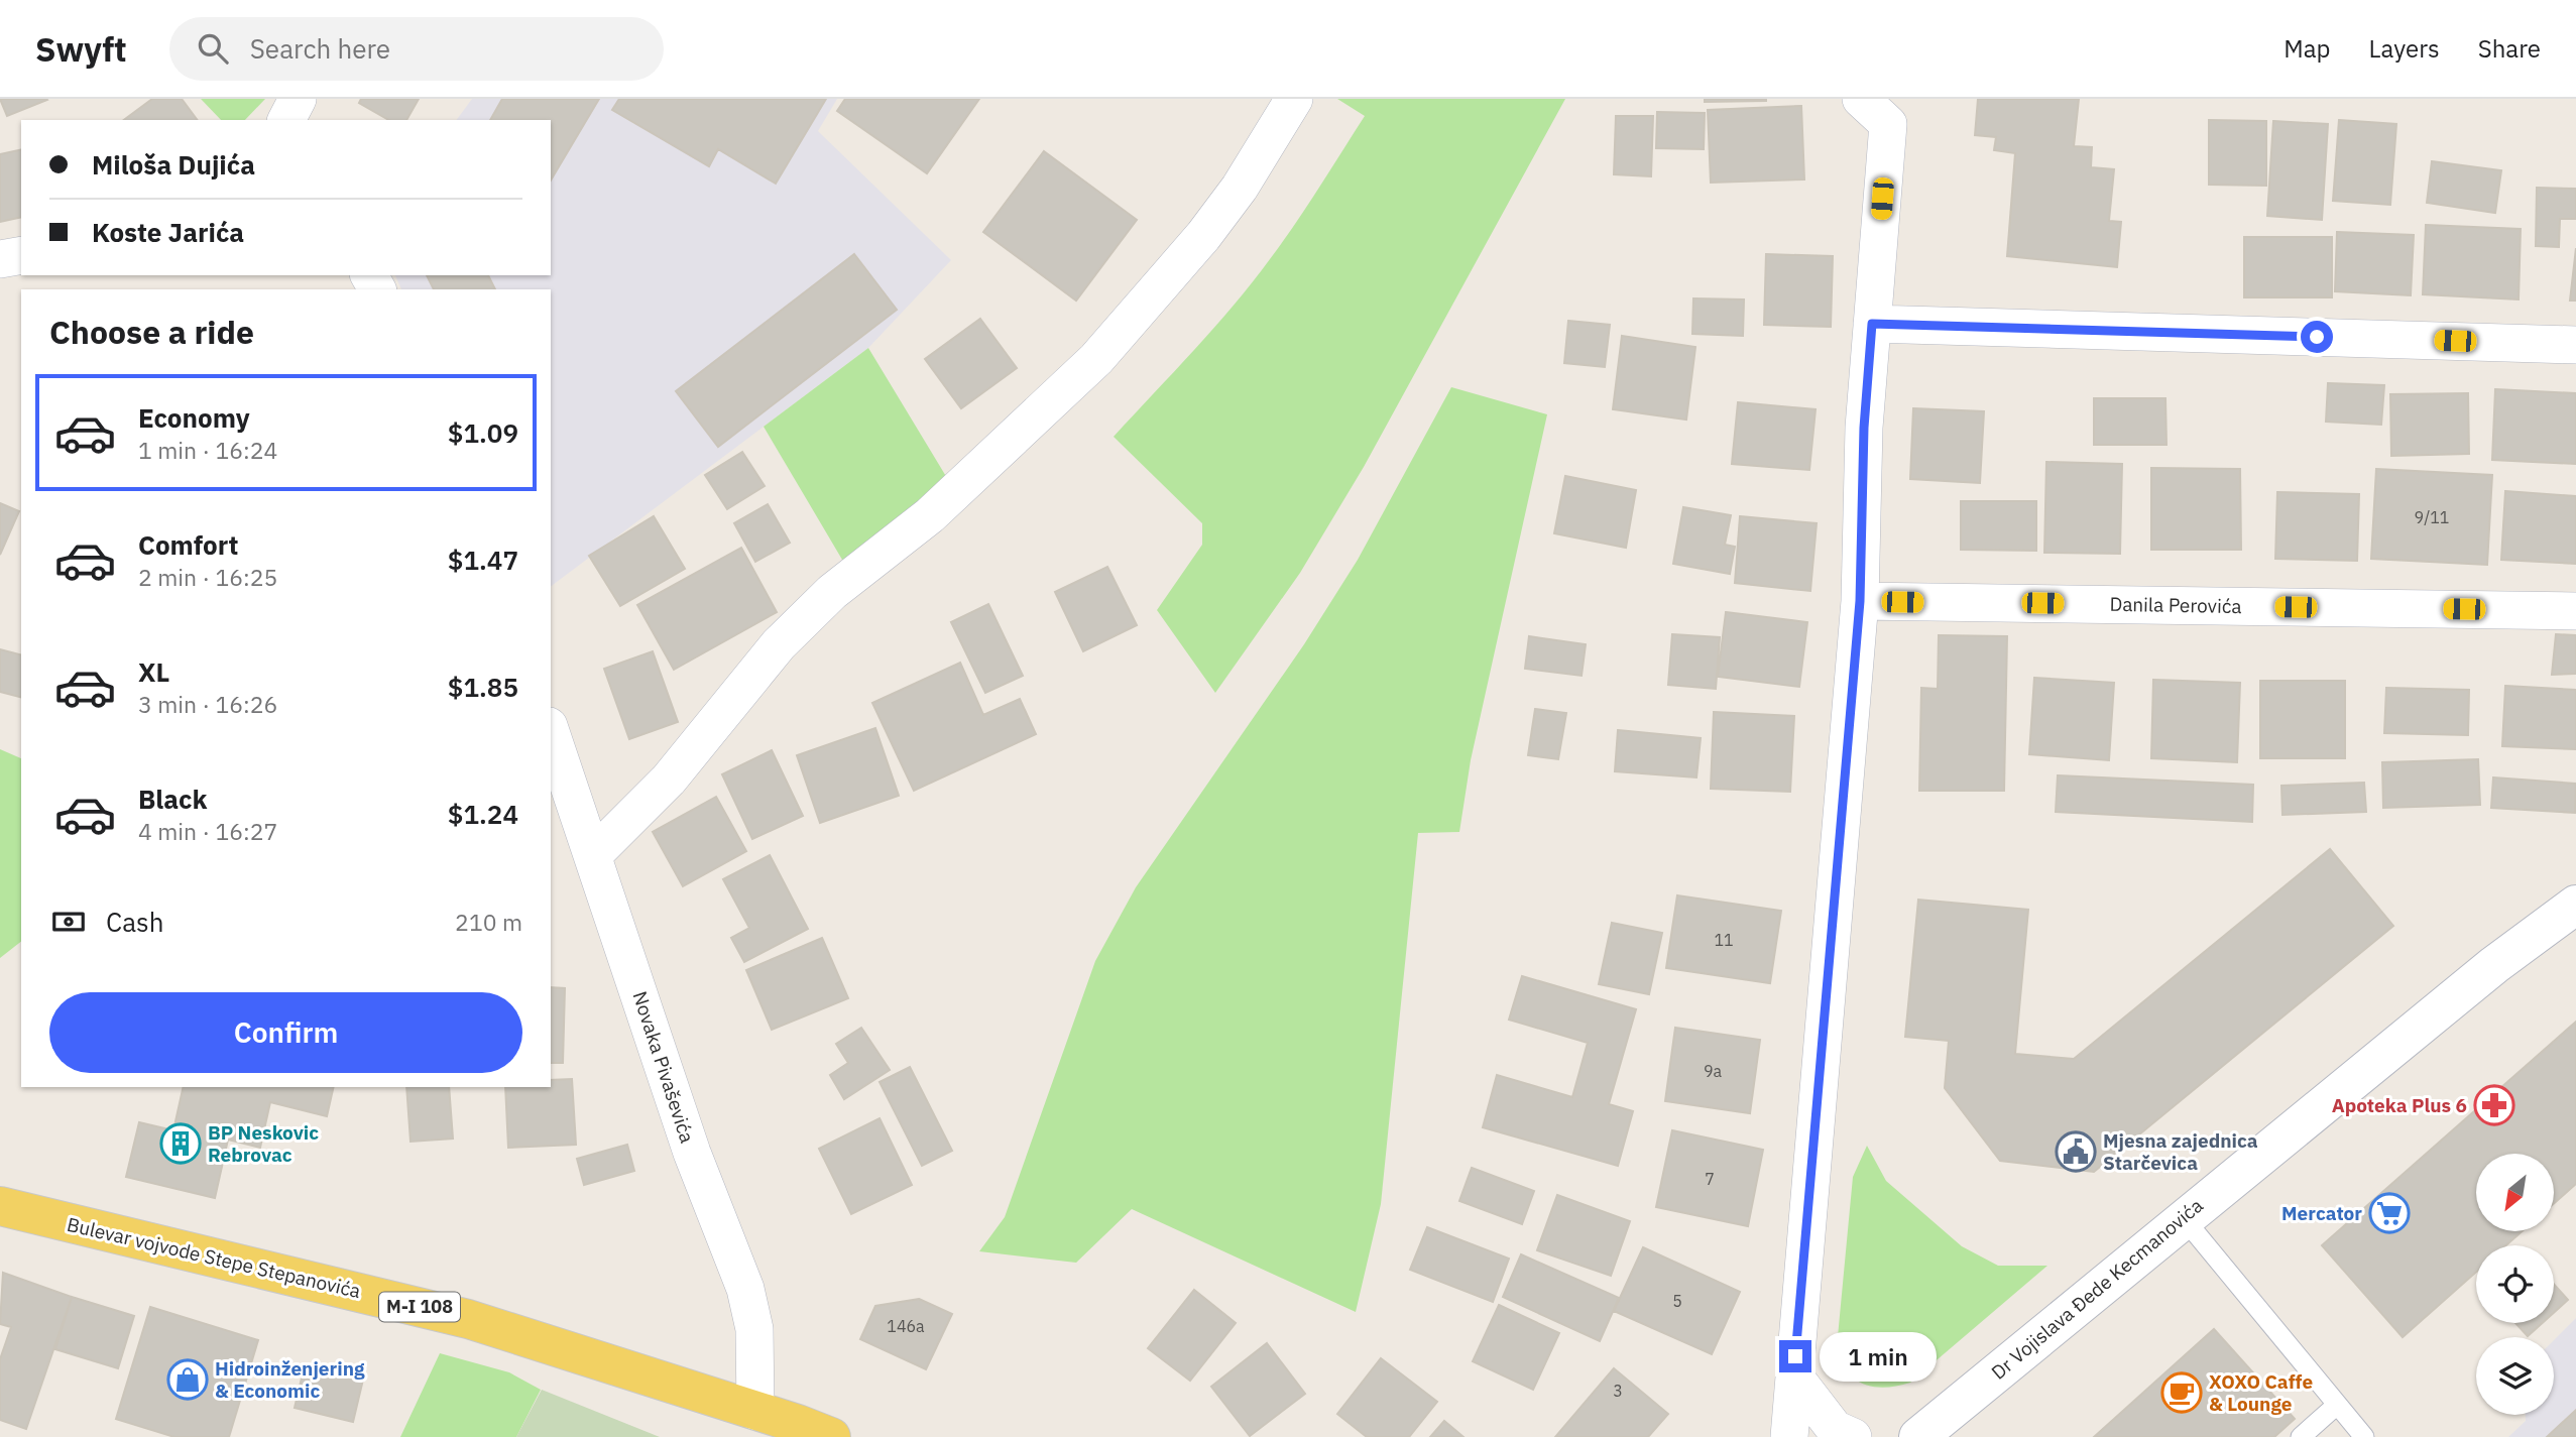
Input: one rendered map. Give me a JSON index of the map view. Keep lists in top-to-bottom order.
{
  "streets": {
    "main road": ["Bulevar vojvode Stepe Stepanovića", "M-I 108"],
    "street": ["Danila Perovića", "Novaka Pivaševića", "Dr Vojislava Đede Kecmanovića"]
  },
  "crossings": [
    ["Novaka Pivaševića", "Bulevar vojvode Stepe Stepanovića"]
  ],
  "places": {
    "pharmacy": ["Apoteka Plus 6"],
    "building": ["BP Neskovic Rebrovac"],
    "public building": ["Mjesna zajednica Starčevica"],
    "supermarket": ["Mercator"],
    "shop": ["Hidroinženjering & Economic"],
    "cafe": ["XOXO Caffe & Lounge"]
  },
  "house_numbers": [
    "9/11",
    "11",
    "9a",
    "7",
    "5",
    "146a",
    "3"
  ],
  "north": "bottom left",
  "page": {
    "header": "Swyft",
    "search": "Search here",
    "nav": ["Map", "Layers", "Share"],
    "banner": ["Miloša Dujića", "Koste Jarića"],
    "heading": "Choose a ride",
    "list": [
      {
        "name": "Economy",
        "note": "1 min · 16:24",
        "value": "$1.09"
      },
      {
        "name": "Comfort",
        "note": "2 min · 16:25",
        "value": "$1.47"
      },
      {
        "name": "XL",
        "note": "3 min · 16:26",
        "value": "$1.85"
      },
      {
        "name": "Black",
        "note": "4 min · 16:27",
        "value": "$1.24"
      }
    ],
    "pay": ["Cash", "210 m"],
    "buttons": "Confirm",
    "bubble": "1 min"
  }
}
